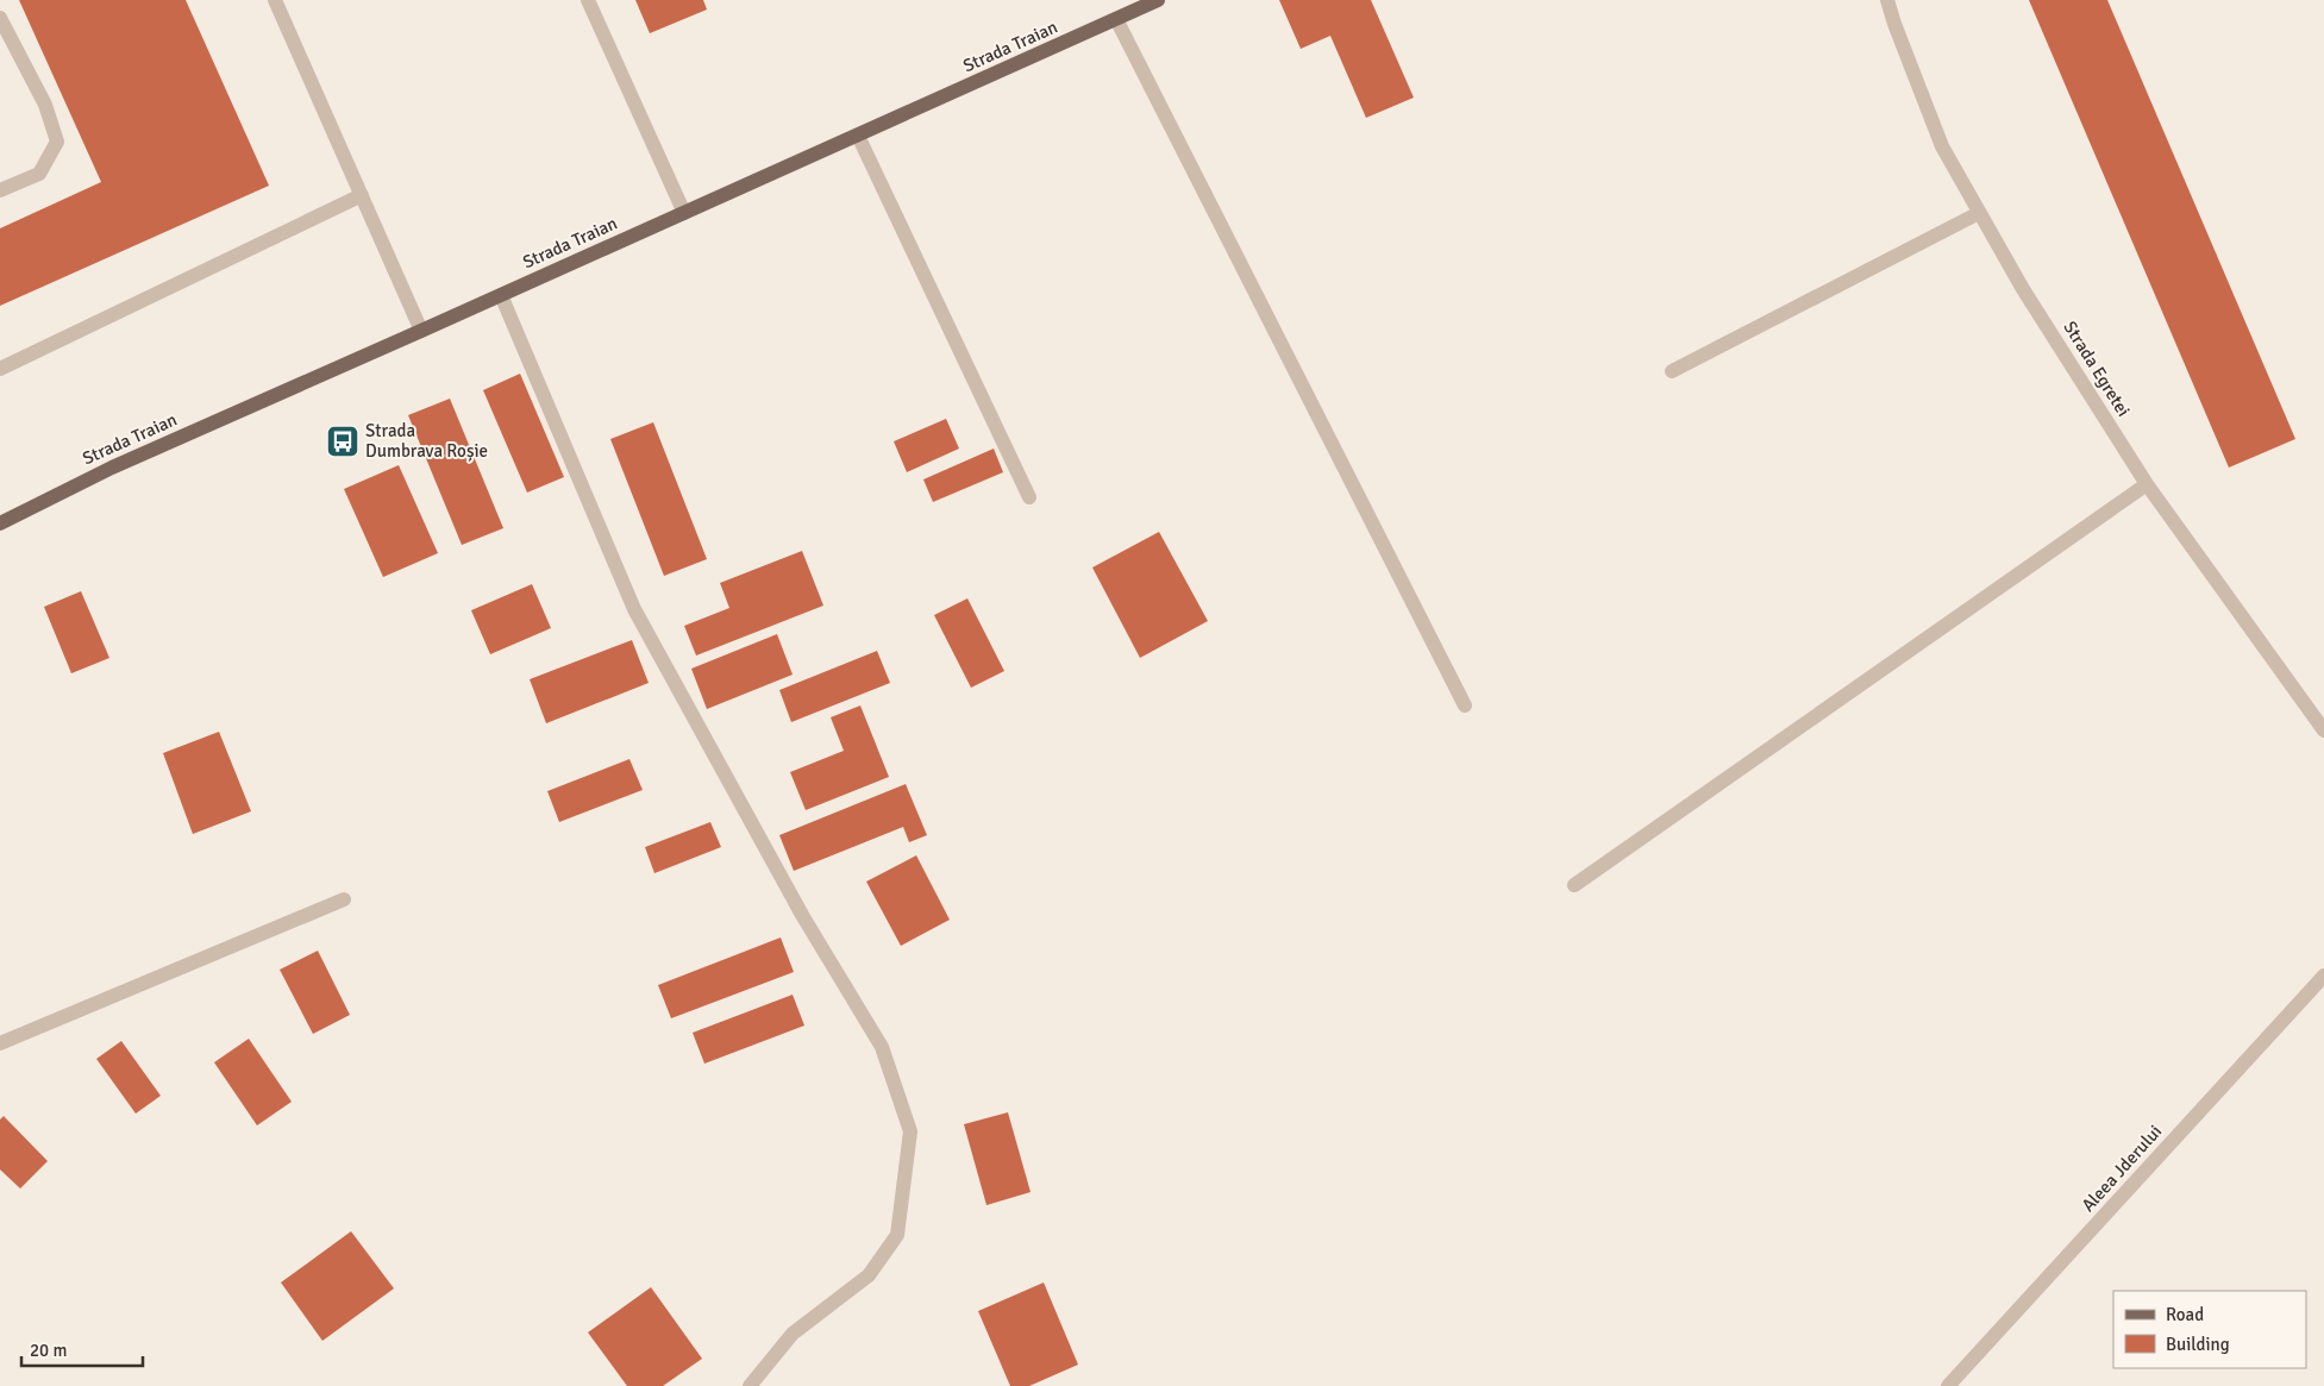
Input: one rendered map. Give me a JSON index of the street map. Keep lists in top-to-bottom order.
{
  "streets": {
    "main road": ["Strada Traian"],
    "street": ["Strada Egretei", "Aleea Jderului"]
  },
  "places": {
    "bus stop": ["Strada Dumbrava Roșie"]
  },
  "legend": ["Road", "Building"],
  "scale_bar": "20 m"
}
